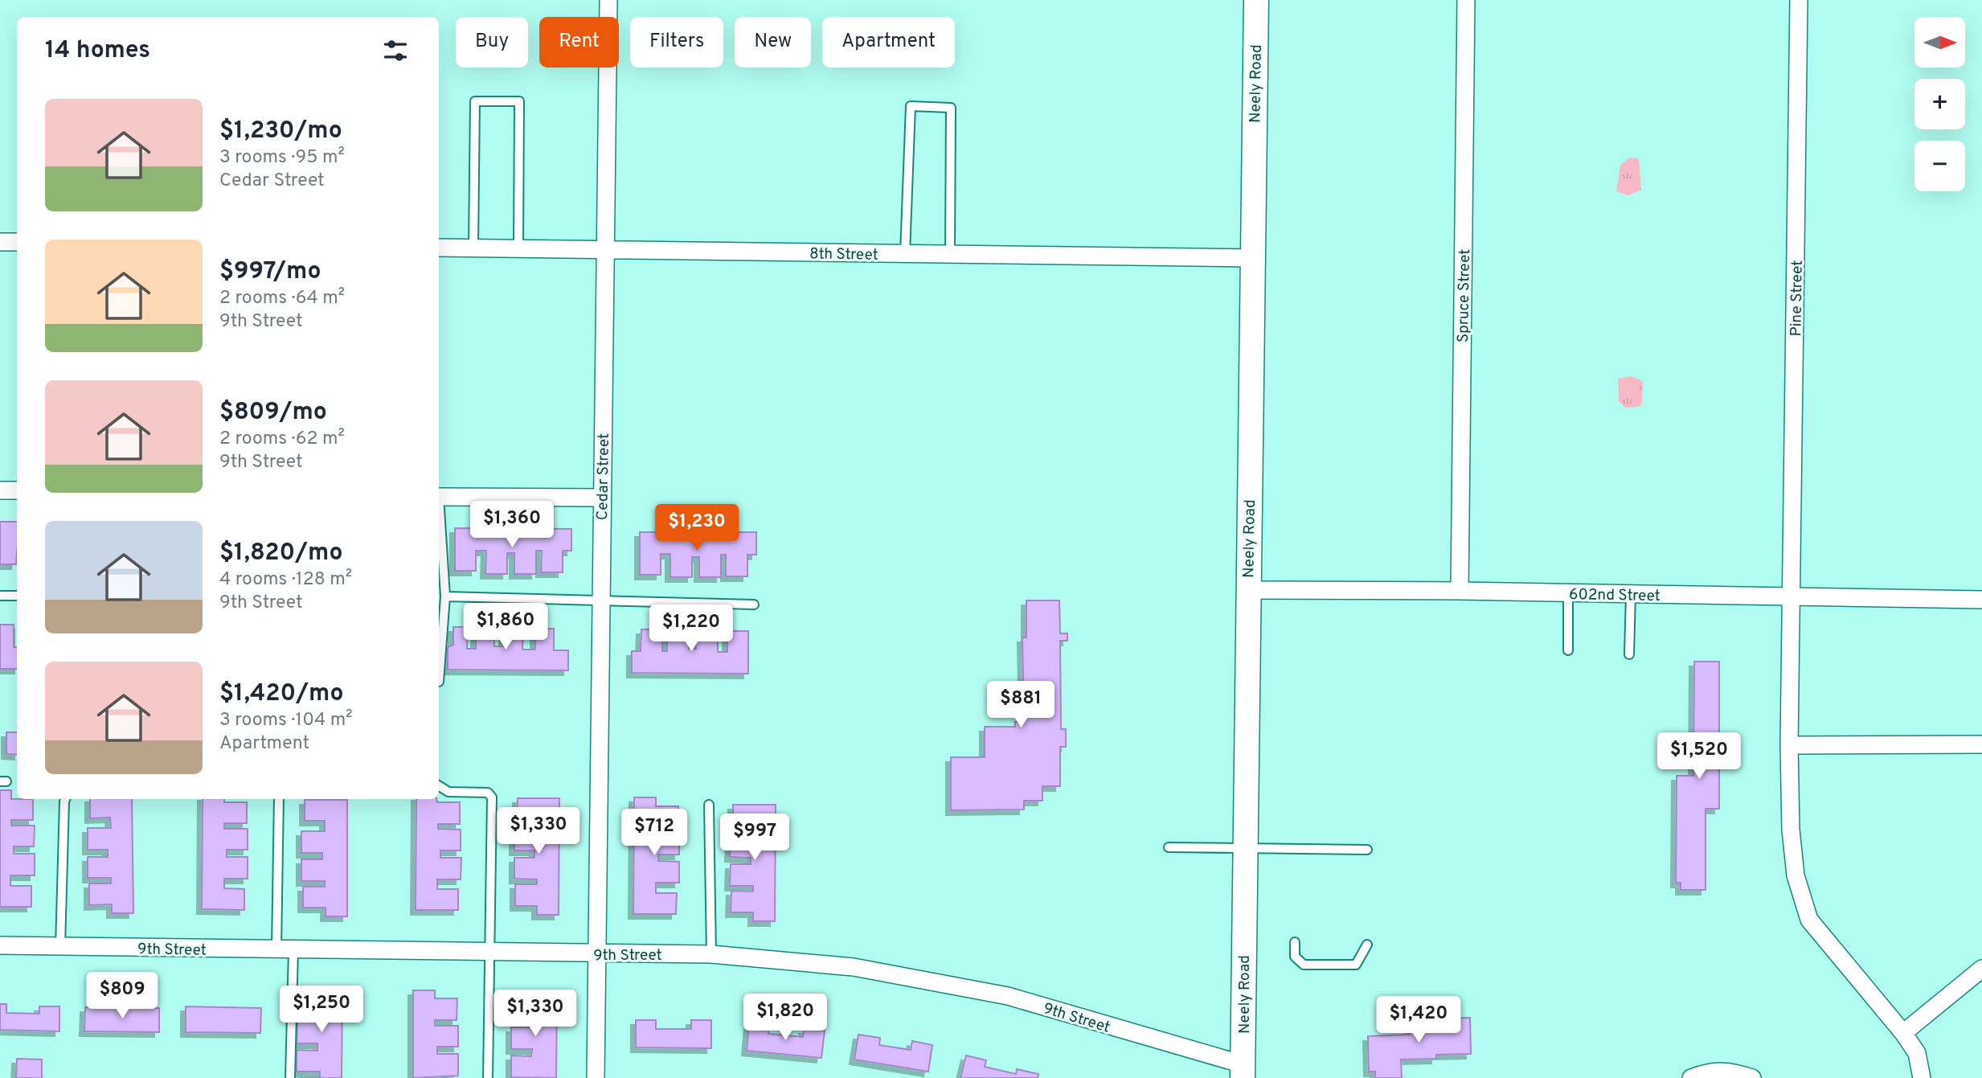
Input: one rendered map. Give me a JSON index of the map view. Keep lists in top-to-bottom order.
{
  "streets": {
    "street": [
      "Neely Road",
      "8th Street",
      "Spruce Street",
      "Pine Street",
      "Cedar Street",
      "602nd Street",
      "9th Street"
    ]
  },
  "crossings": [
    ["Neely Road", "8th Street"],
    ["Neely Road", "602nd Street"],
    ["Neely Road", "9th Street"],
    ["8th Street", "Cedar Street"],
    ["Spruce Street", "602nd Street"],
    ["Pine Street", "602nd Street"],
    ["Cedar Street", "9th Street"]
  ],
  "north": "right",
  "page": {
    "map_buttons": ["+", "−"],
    "chip": [
      "Buy",
      "Rent",
      "Filters",
      "New",
      "Apartment"
    ],
    "heading": "14 homes",
    "list": [
      {
        "name": "$1,230/mo",
        "note": "3 rooms · 95 m² · Cedar Street"
      },
      {
        "name": "$997/mo",
        "note": "2 rooms · 64 m² · 9th Street"
      },
      {
        "name": "$809/mo",
        "note": "2 rooms · 62 m² · 9th Street"
      },
      {
        "name": "$1,820/mo",
        "note": "4 rooms · 128 m² · 9th Street"
      },
      {
        "name": "$1,420/mo",
        "note": "3 rooms · 104 m² · Apartment"
      }
    ],
    "price": [
      "$1,360",
      "$1,230",
      "$1,860",
      "$1,220",
      "$881",
      "$1,520",
      "$1,330",
      "$712",
      "$997",
      "$809",
      "$1,250",
      "$1,330",
      "$1,820",
      "$1,420"
    ]
  }
}
